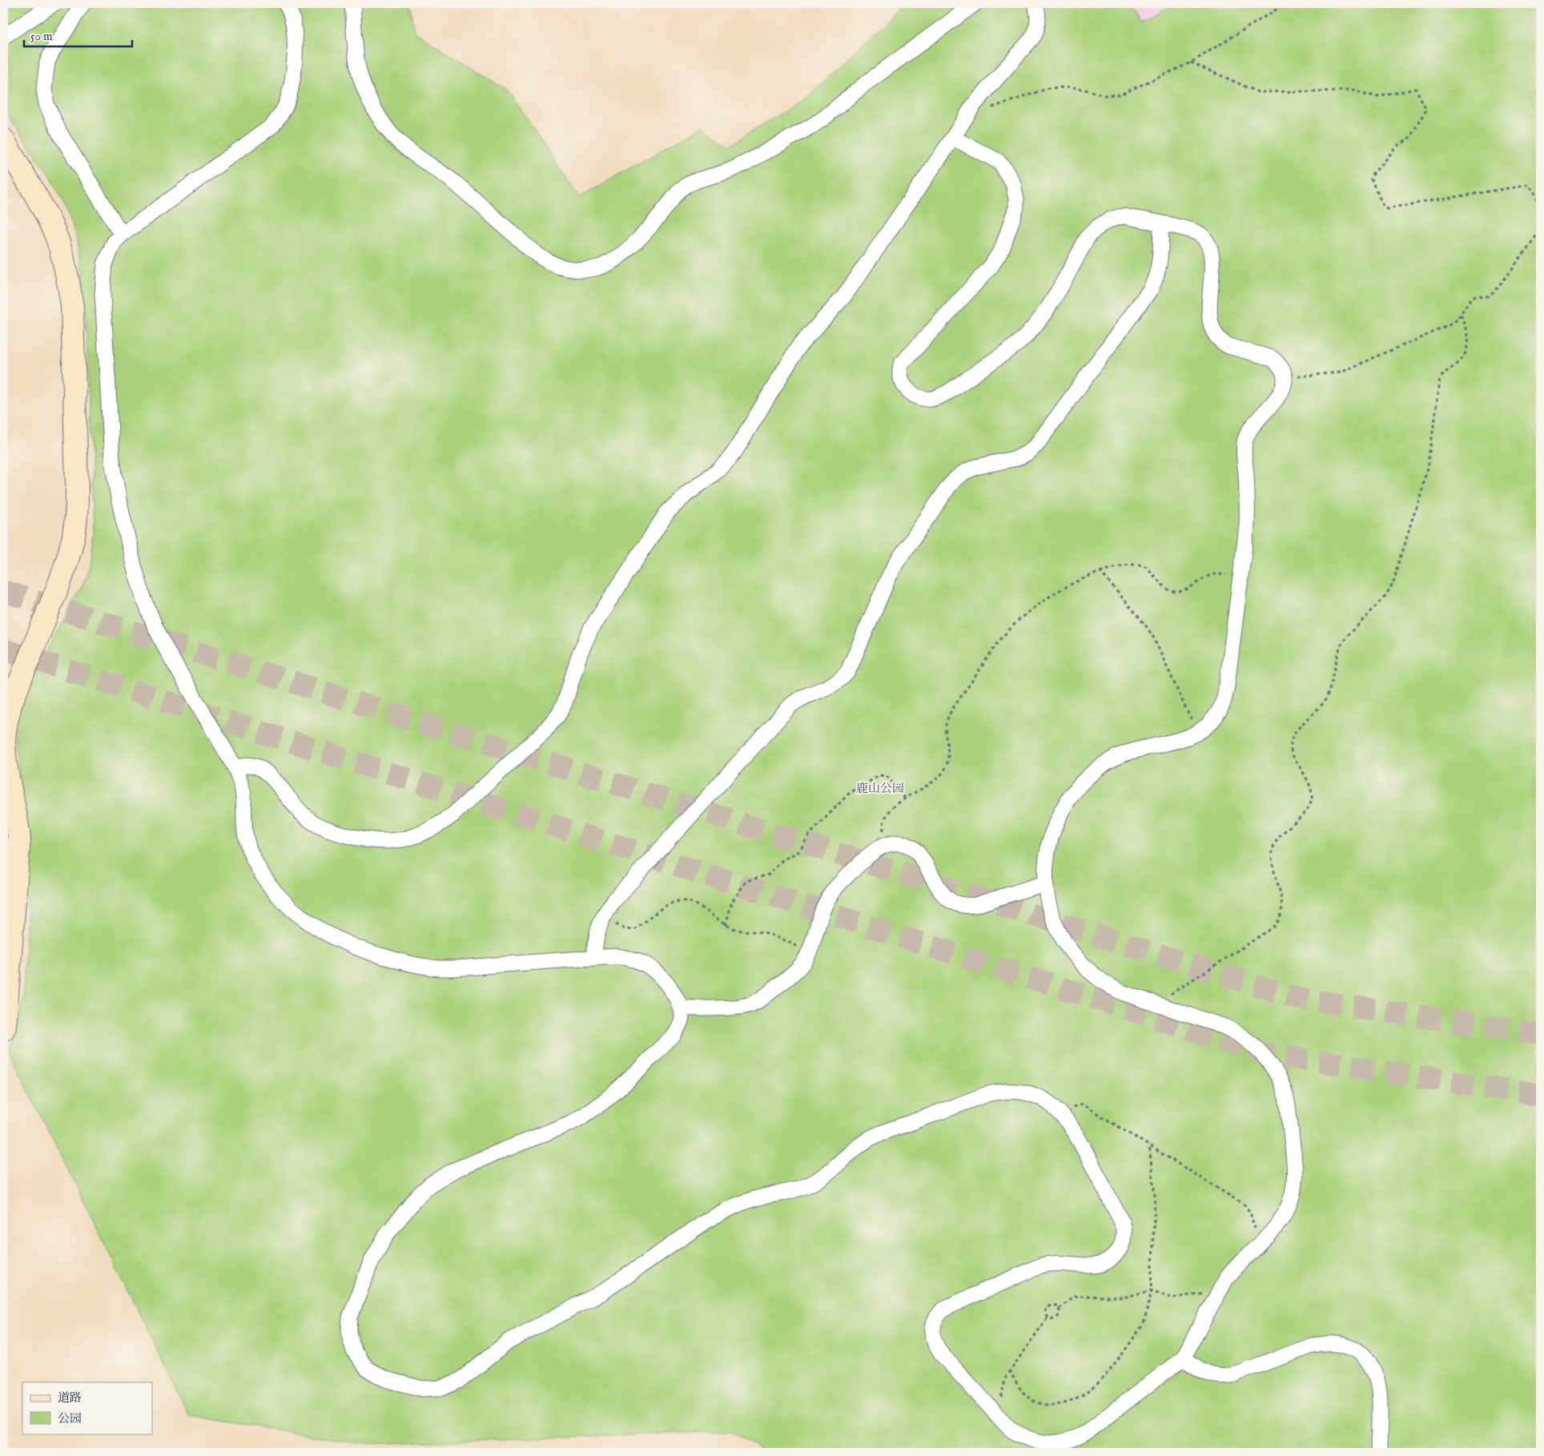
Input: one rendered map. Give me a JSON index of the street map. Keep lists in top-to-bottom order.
{
  "parks": ["鹿山公园"],
  "legend": ["道路", "公园"],
  "scale_bar": "50 m"
}
